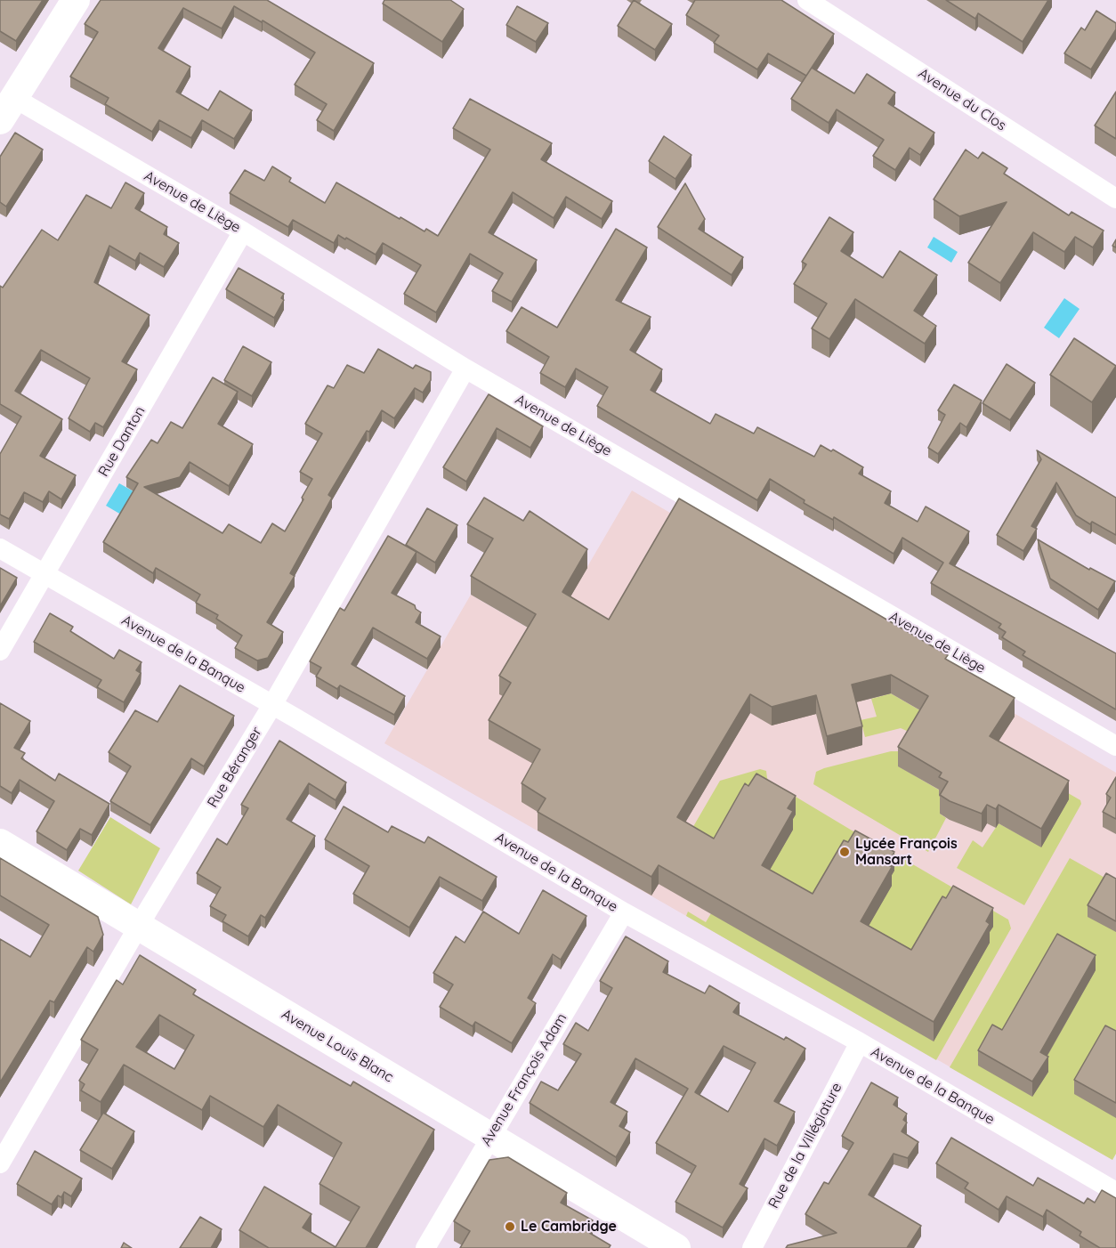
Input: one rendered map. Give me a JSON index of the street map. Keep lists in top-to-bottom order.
{
  "streets": {
    "main road": ["Avenue Louis Blanc"],
    "street": [
      "Avenue du Clos",
      "Avenue de Liège",
      "Rue Danton",
      "Avenue de la Banque",
      "Rue Béranger",
      "Avenue François Adam",
      "Rue de la Villégiature"
    ]
  },
  "crossings": [
    ["Avenue de Liège", "Rue Danton"],
    ["Avenue de Liège", "Rue Béranger"],
    ["Rue Danton", "Avenue de la Banque"],
    ["Avenue de la Banque", "Rue Béranger"],
    ["Avenue de la Banque", "Avenue François Adam"],
    ["Avenue de la Banque", "Rue de la Villégiature"],
    ["Rue Béranger", "Avenue Louis Blanc"],
    ["Avenue Louis Blanc", "Avenue François Adam"]
  ],
  "places": ["Lycée François Mansart", "Le Cambridge"]
}
